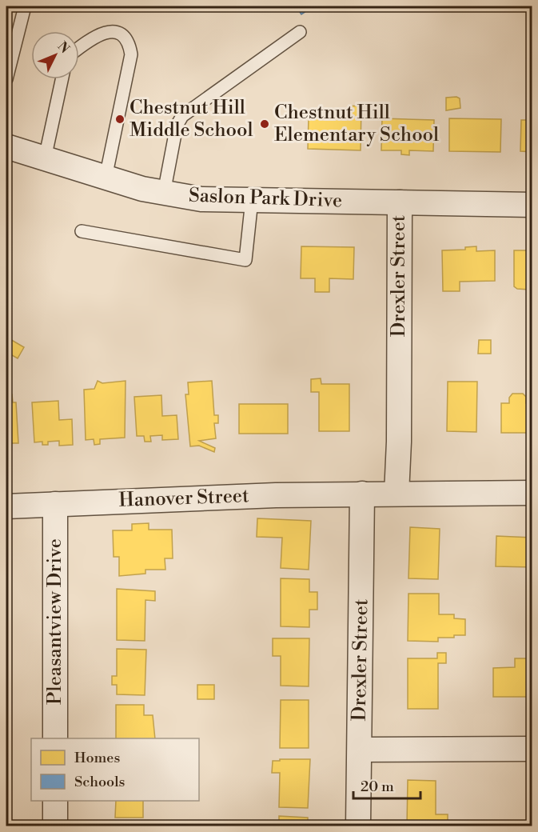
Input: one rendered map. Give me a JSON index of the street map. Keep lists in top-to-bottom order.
{
  "streets": {
    "street": [
      "Saslon Park Drive",
      "Drexler Street",
      "Hanover Street",
      "Pleasantview Drive"
    ]
  },
  "crossings": [
    ["Saslon Park Drive", "Drexler Street"],
    ["Drexler Street", "Hanover Street"],
    ["Hanover Street", "Pleasantview Drive"]
  ],
  "places": ["Chestnut Hill Middle School", "Chestnut Hill Elementary School"],
  "legend": ["Homes", "Schools"],
  "scale_bar": "20 m",
  "north": "top right"
}
